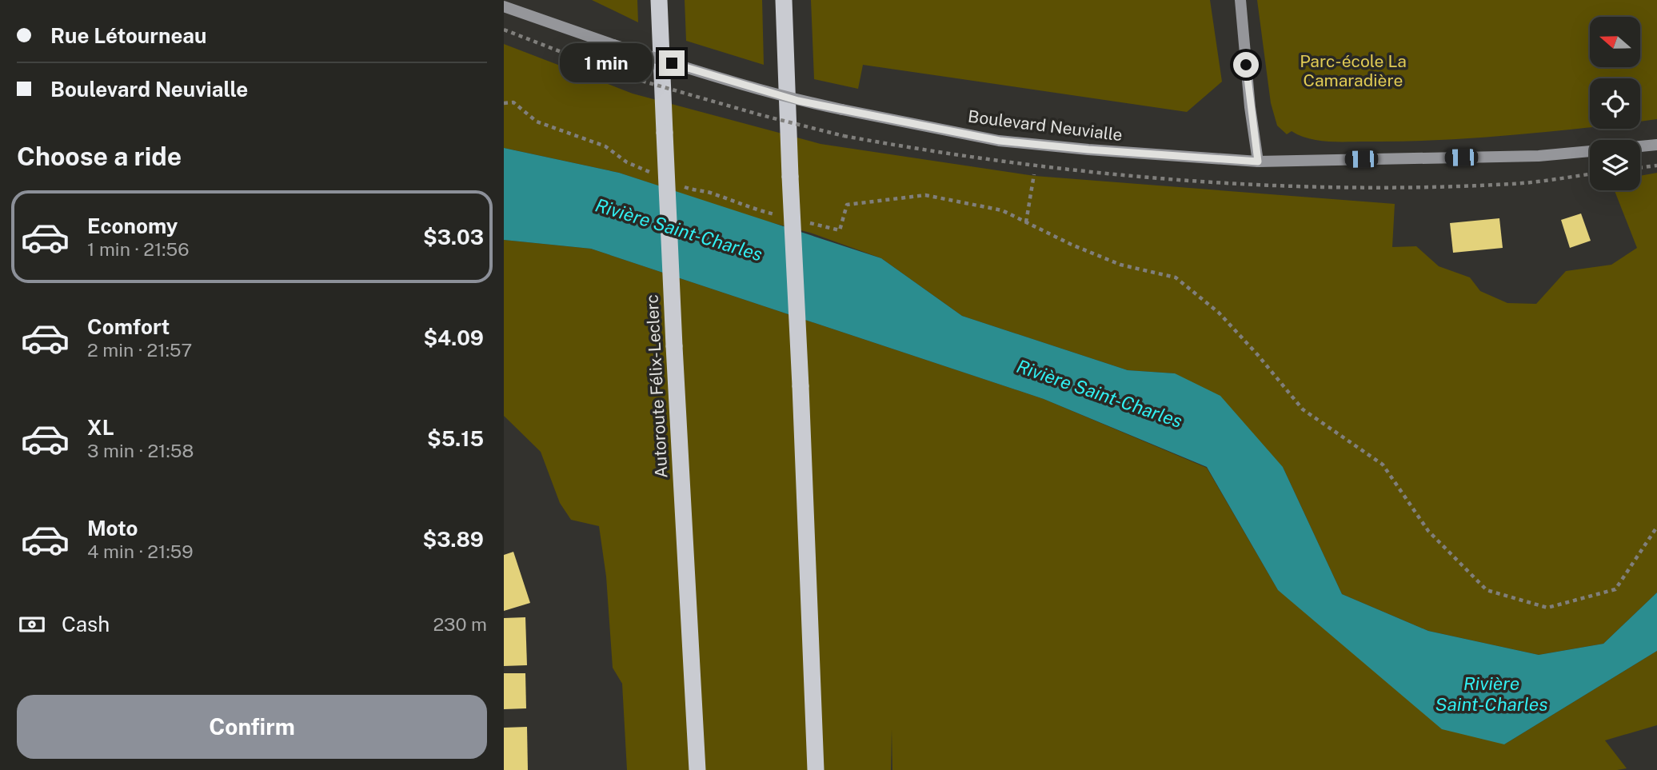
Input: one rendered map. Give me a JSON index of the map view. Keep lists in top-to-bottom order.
{
  "streets": {
    "highway": ["Autoroute Félix-Leclerc"],
    "main road": ["Boulevard Neuvialle"]
  },
  "water": ["Rivière Saint-Charles"],
  "parks": ["Parc-école La Camaradière"],
  "north": "left",
  "page": {
    "banner": ["Rue Létourneau", "Boulevard Neuvialle"],
    "bubble": "1 min",
    "heading": "Choose a ride",
    "list": [
      {
        "name": "Economy",
        "note": "1 min · 21:56",
        "value": "$3.03"
      },
      {
        "name": "Comfort",
        "note": "2 min · 21:57",
        "value": "$4.09"
      },
      {
        "name": "XL",
        "note": "3 min · 21:58",
        "value": "$5.15"
      },
      {
        "name": "Moto",
        "note": "4 min · 21:59",
        "value": "$3.89"
      }
    ],
    "pay": ["Cash", "230 m"],
    "buttons": "Confirm"
  }
}
